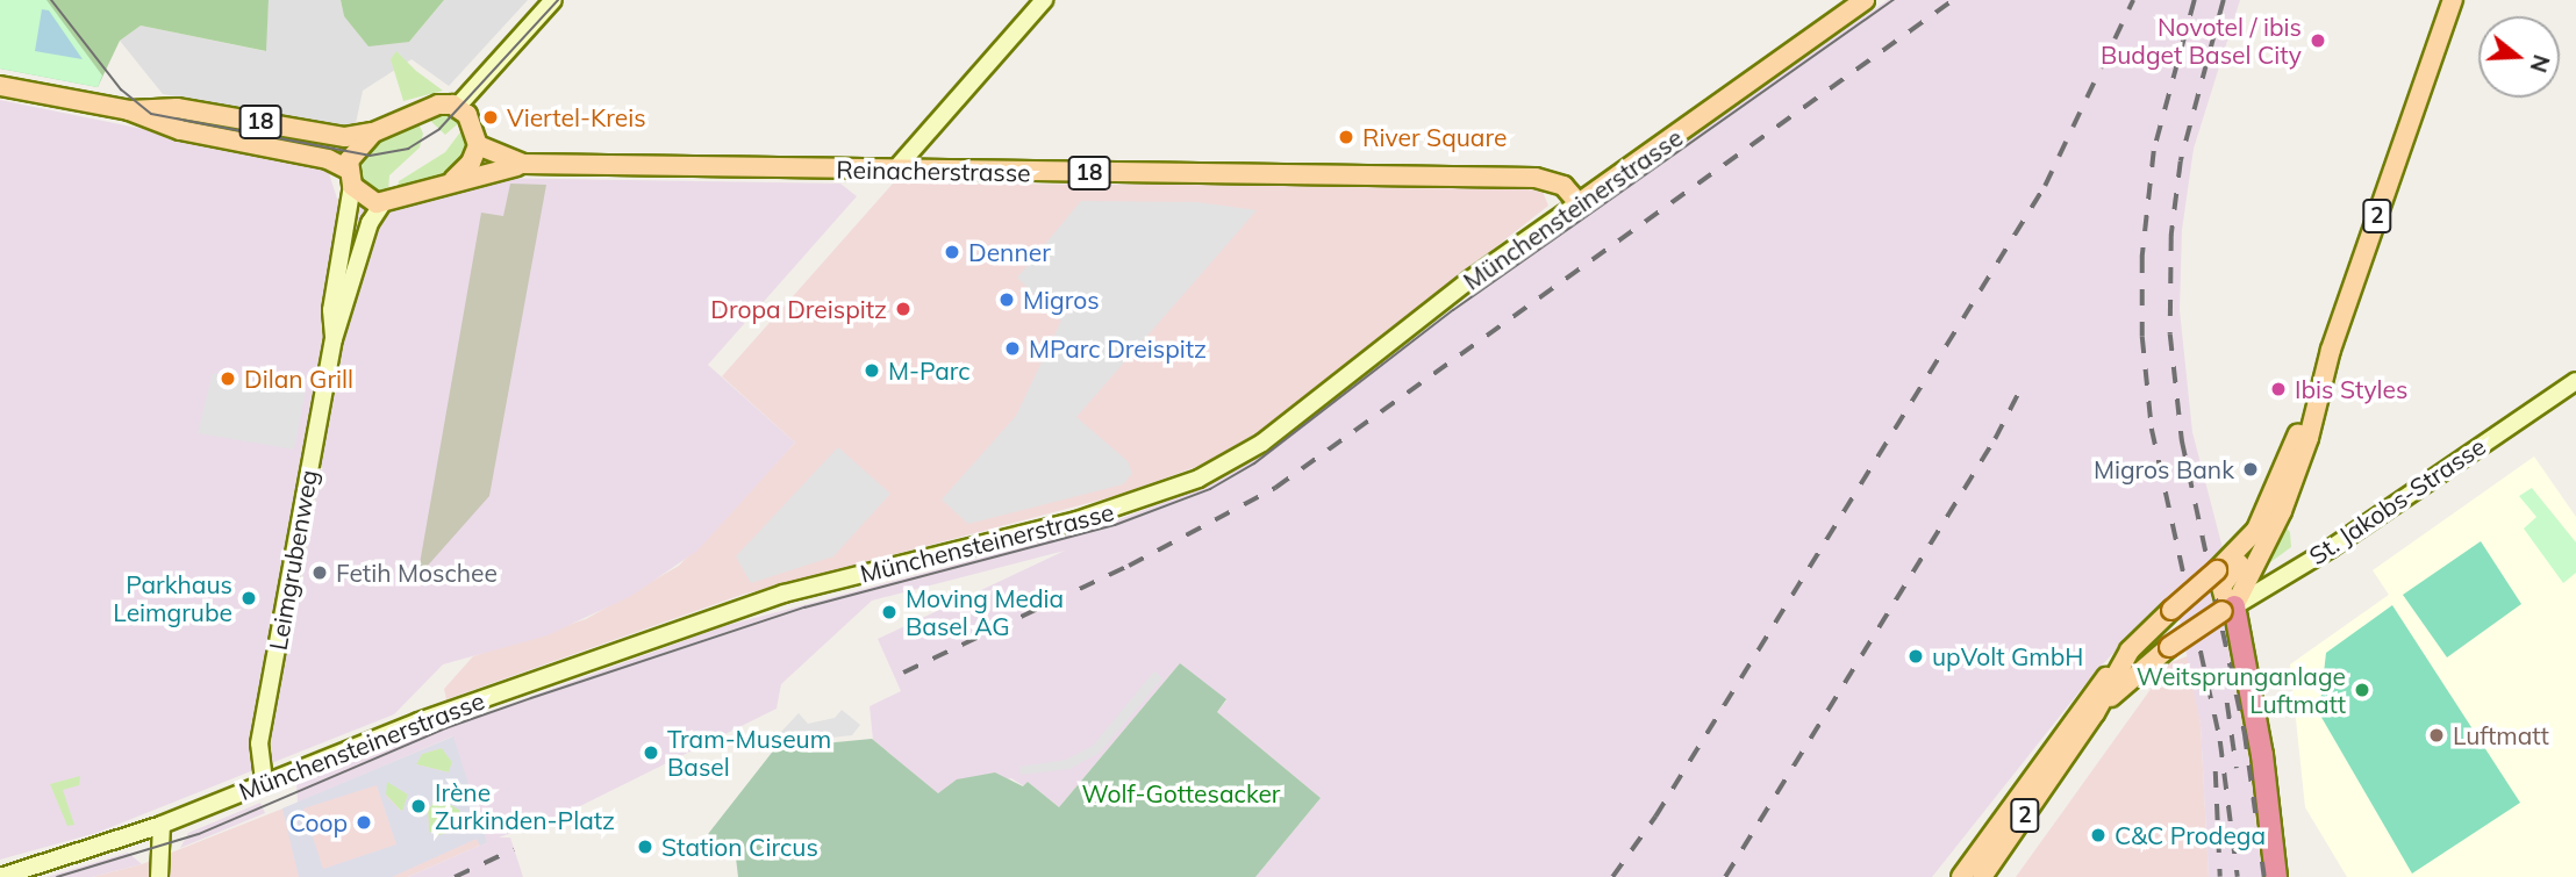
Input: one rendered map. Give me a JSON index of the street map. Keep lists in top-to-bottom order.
{
  "streets": {
    "main road": [
      "18",
      "Reinacherstrasse",
      "Münchensteinerstrasse",
      "2",
      "St. Jakobs-Strasse",
      "Leimgrubenweg"
    ]
  },
  "crossings": [
    ["18", "Reinacherstrasse"],
    ["18", "Leimgrubenweg"],
    ["Reinacherstrasse", "Münchensteinerstrasse"],
    ["Münchensteinerstrasse", "Leimgrubenweg"],
    ["2", "St. Jakobs-Strasse"]
  ],
  "parks": ["Wolf-Gottesacker"],
  "places": [
    "Novotel / ibis Budget Basel City",
    "Viertel-Kreis",
    "River Square",
    "Denner",
    "Migros",
    "Dropa Dreispitz",
    "MParc Dreispitz",
    "M-Parc",
    "Dilan Grill",
    "Ibis Styles",
    "Migros Bank",
    "Fetih Moschee",
    "Parkhaus Leimgrube",
    "Moving Media Basel AG",
    "upVolt GmbH",
    "Weitsprunganlage Luftmatt",
    "Luftmatt",
    "Tram-Museum Basel",
    "Irène Zurkinden-Platz",
    "Coop",
    "C&C Prodega",
    "Station Circus"
  ],
  "north": "right"
}
